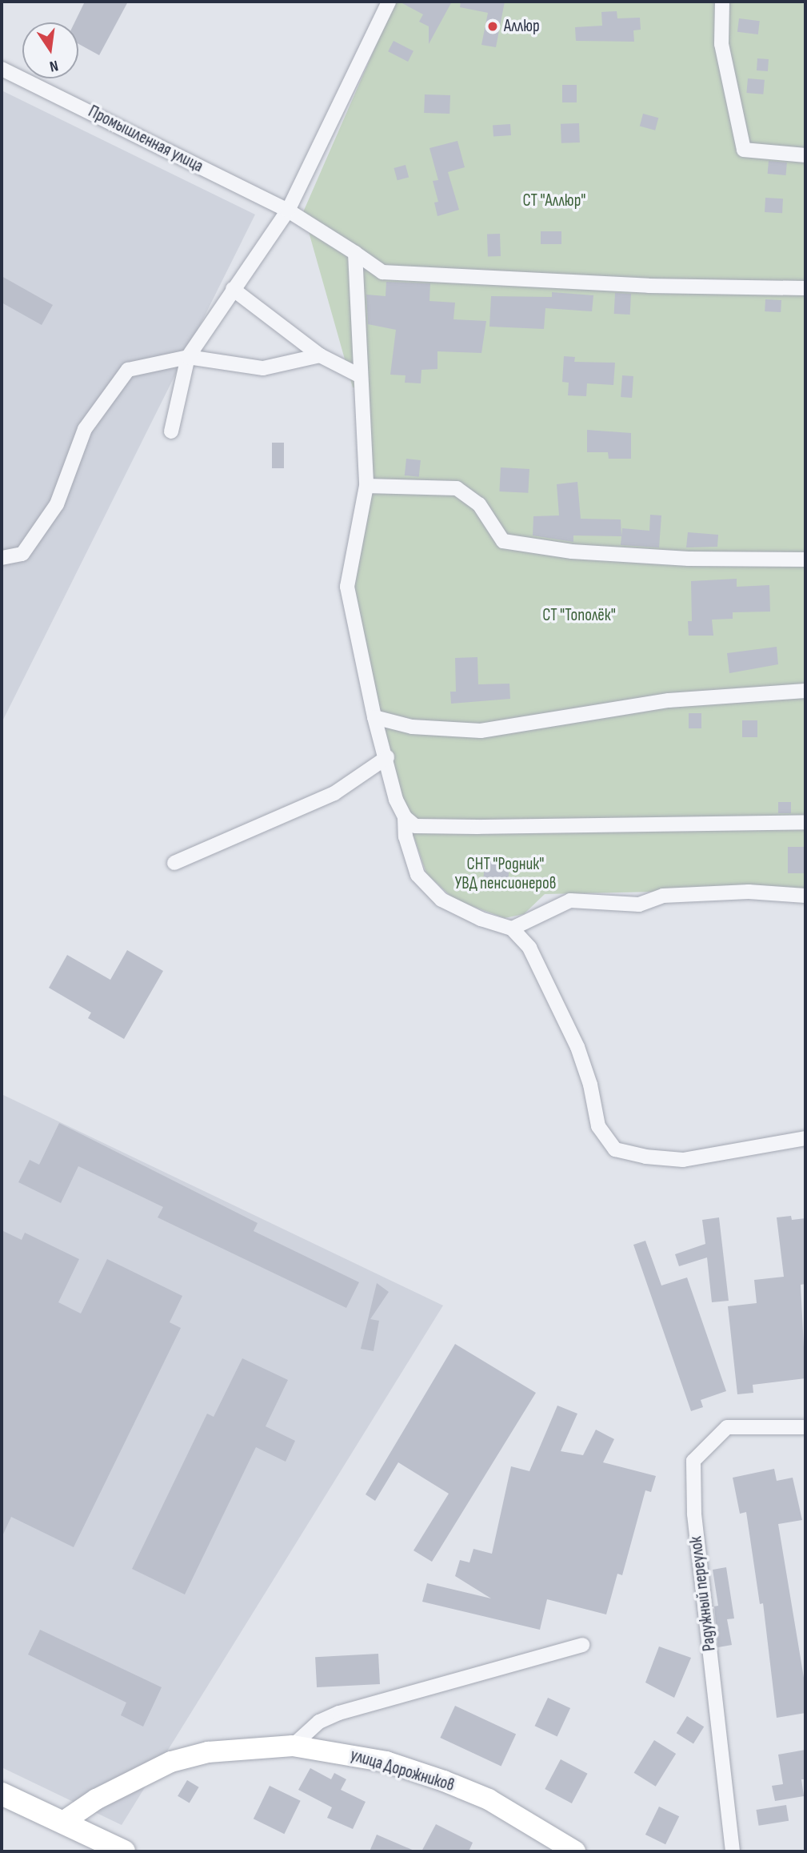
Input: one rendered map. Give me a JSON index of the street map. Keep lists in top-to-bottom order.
{
  "streets": {
    "street": ["Промышленная улица", "Радужный переулок", "улица Дорожников"]
  },
  "parks": ["СТ \"Аллюр\"", "СТ \"Тополёк\"", "СНТ \"Родник\" УВД пенсионеров"],
  "places": ["Аллюр"],
  "north": "bottom"
}
